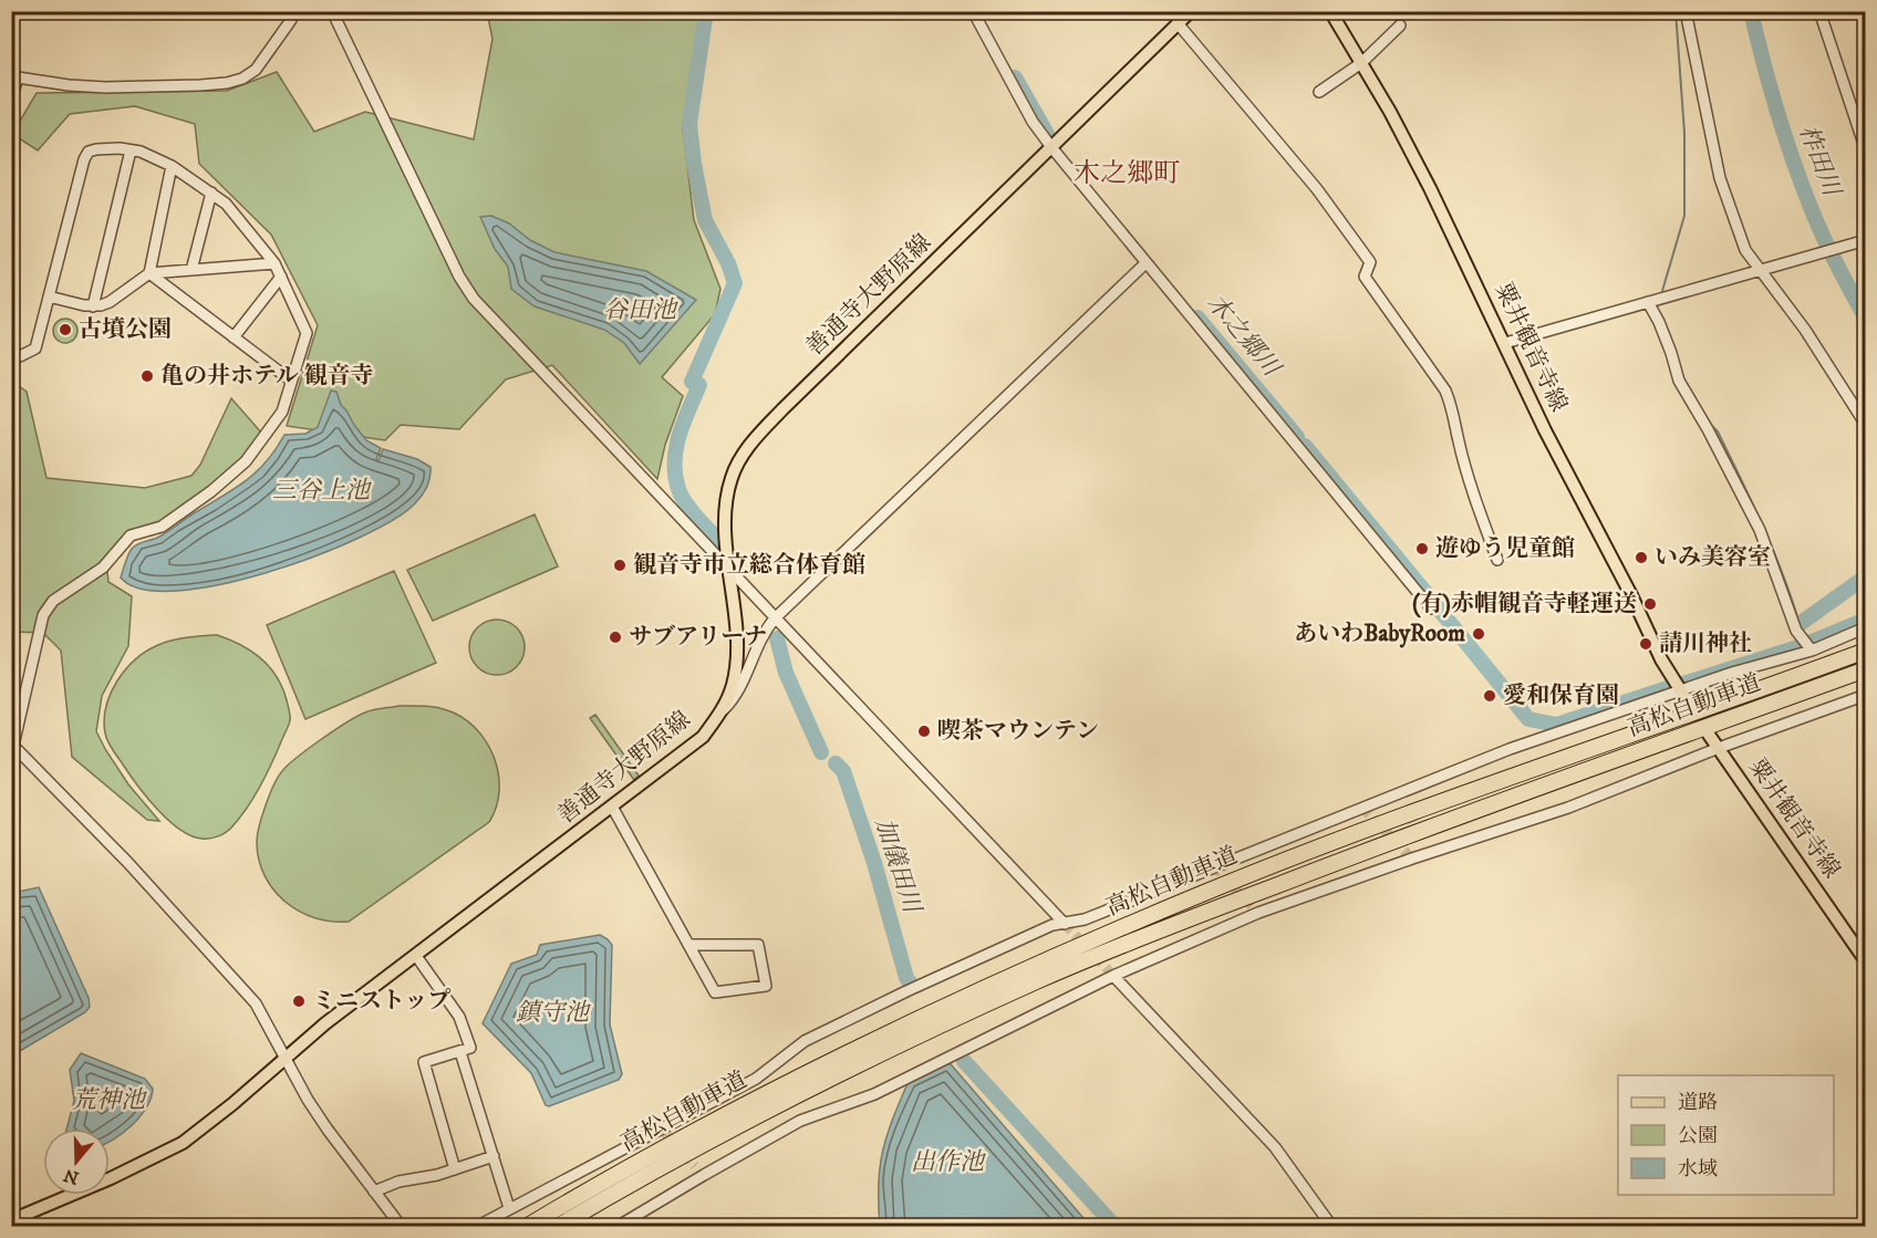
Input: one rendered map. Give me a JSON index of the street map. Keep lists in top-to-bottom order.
{
  "streets": {
    "highway": ["高松自動車道"],
    "main road": ["善通寺大野原線", "粟井観音寺線"]
  },
  "districts": ["木之郷町"],
  "water": [
    "柞田川",
    "谷田池",
    "木之郷川",
    "三谷上池",
    "加儀田川",
    "鎮守池",
    "荒神池",
    "出作池"
  ],
  "places": [
    "古墳公園",
    "亀の井ホテル 観音寺",
    "遊ゆう児童館",
    "いみ美容室",
    "観音寺市立総合体育館",
    "(有)赤帽観音寺軽運送",
    "あいわBabyRoom",
    "サブアリーナ",
    "請川神社",
    "愛和保育園",
    "喫茶マウンテン",
    "ミニストップ"
  ],
  "legend": ["道路", "公園", "水域"],
  "north": "bottom"
}
